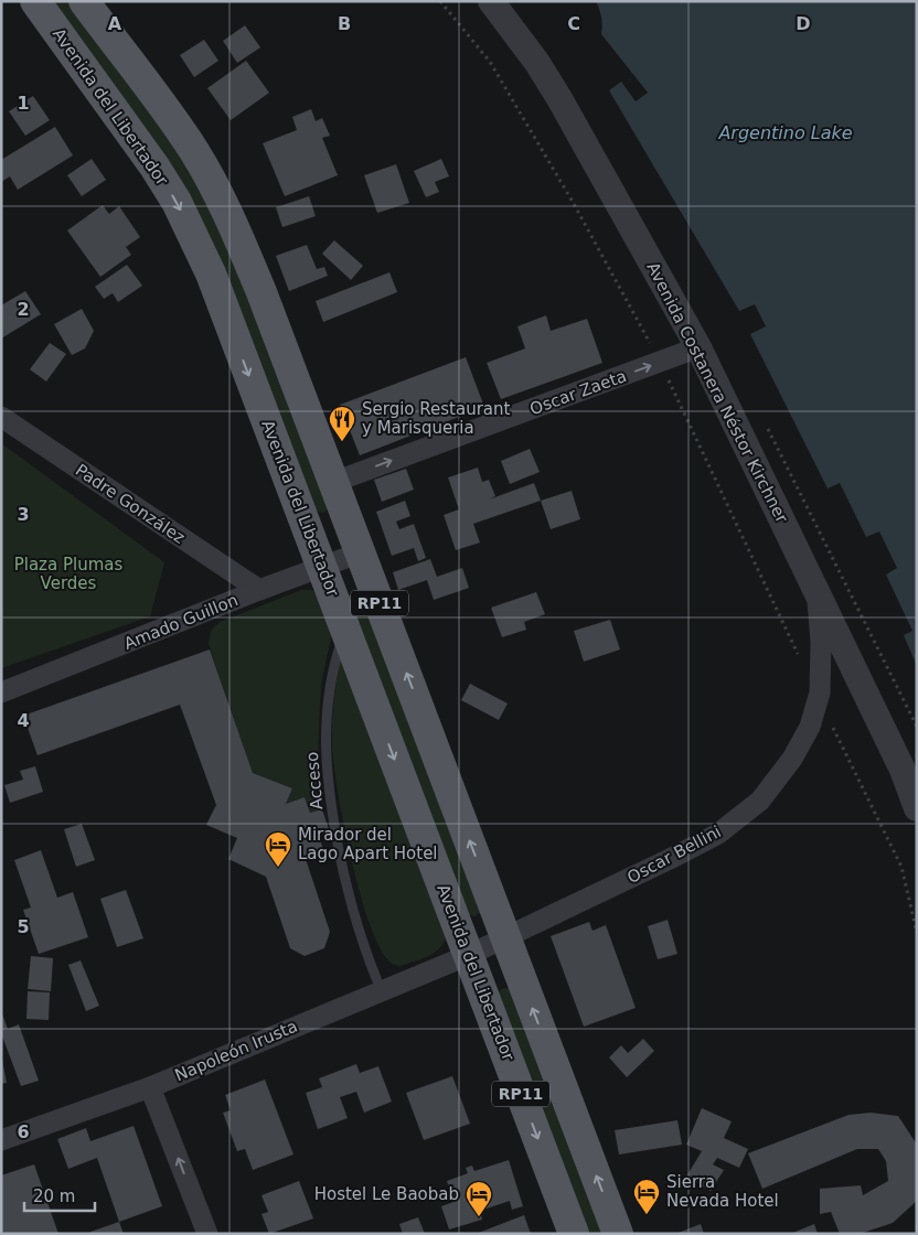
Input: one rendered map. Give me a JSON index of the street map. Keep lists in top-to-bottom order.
{
  "streets": {
    "main road": ["Avenida del Libertador", "RP11"],
    "street": [
      "Oscar Zaeta",
      "Avenida Costanera Néstor Kirchner",
      "Padre González",
      "Amado Guillon",
      "Oscar Bellini",
      "Napoleón Irusta"
    ],
    "lane": ["Acceso"]
  },
  "crossings": [
    ["Avenida del Libertador", "Amado Guillon"],
    ["Avenida del Libertador", "Acceso"],
    ["Avenida del Libertador", "Oscar Bellini"],
    ["Avenida del Libertador", "Napoleón Irusta"],
    ["Oscar Zaeta", "Avenida Costanera Néstor Kirchner"],
    ["Oscar Zaeta", "RP11"],
    ["Avenida Costanera Néstor Kirchner", "Oscar Bellini"],
    ["Padre González", "Amado Guillon"],
    ["RP11", "Amado Guillon"],
    ["RP11", "Oscar Bellini"],
    ["Acceso", "Napoleón Irusta"],
    ["Oscar Bellini", "Napoleón Irusta"]
  ],
  "one_way": ["Oscar Zaeta"],
  "water": ["Argentino Lake"],
  "parks": ["Plaza Plumas Verdes"],
  "places": {
    "restaurant": ["Sergio Restaurant y Marisqueria"],
    "hotel": ["Mirador del Lago Apart Hotel", "Sierra Nevada Hotel", "Hostel Le Baobab"]
  },
  "scale_bar": "20 m",
  "grid": {
    "columns": [
      "A",
      "B",
      "C",
      "D"
    ],
    "rows": [
      "1",
      "2",
      "3",
      "4",
      "5",
      "6"
    ]
  }
}
